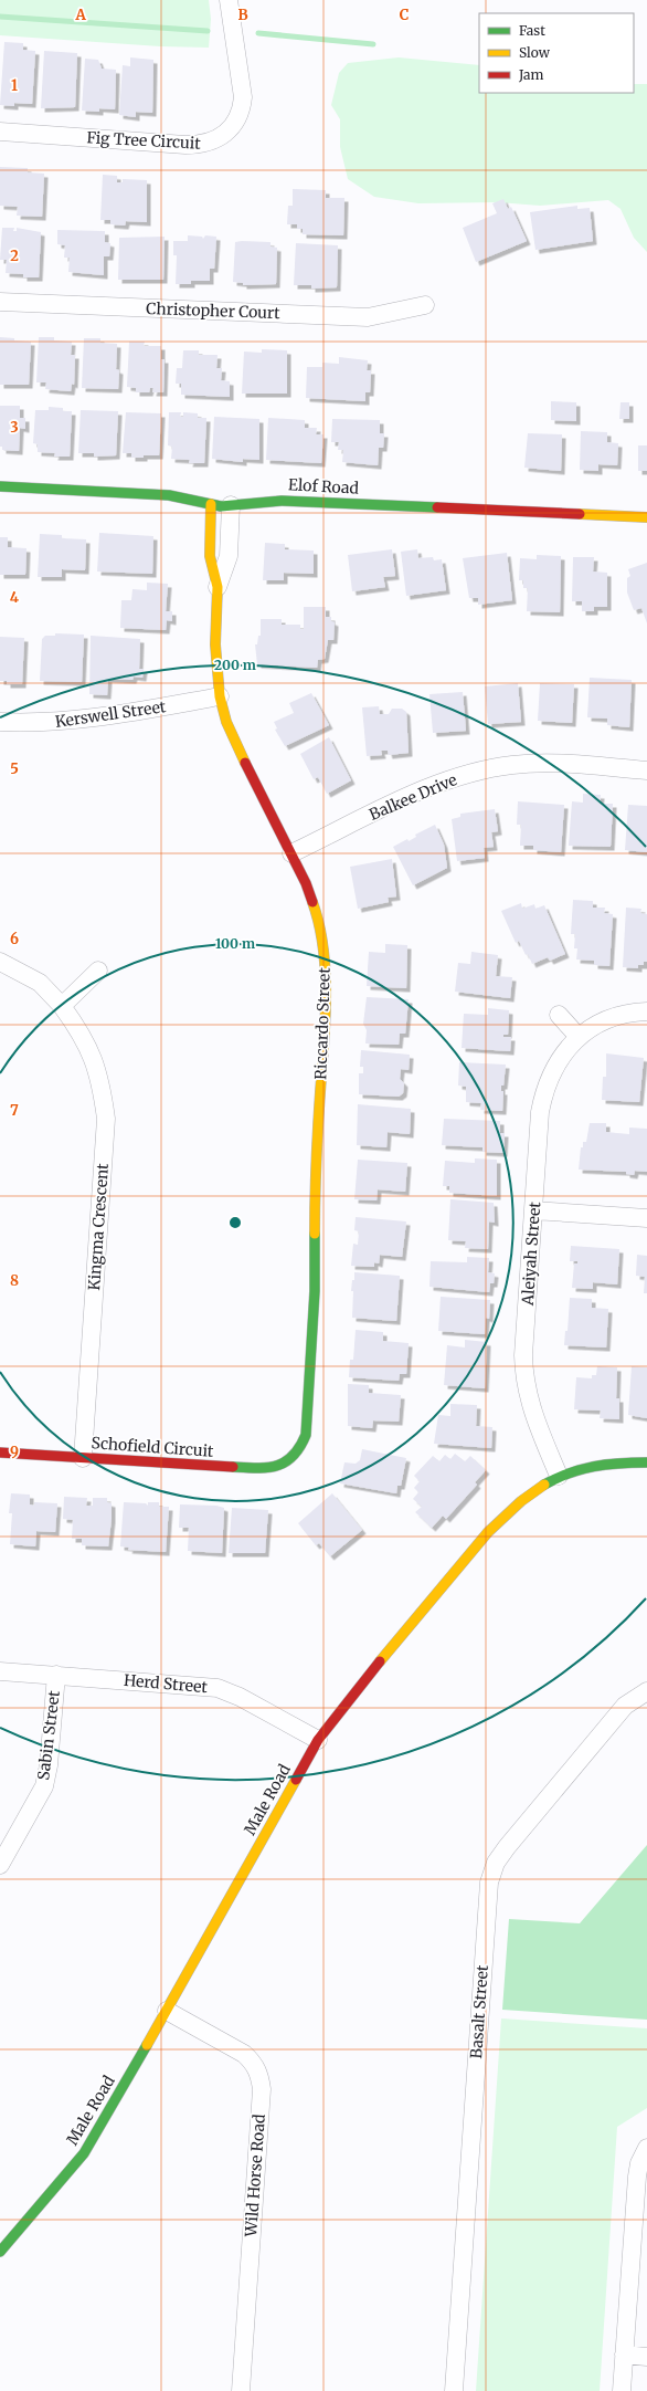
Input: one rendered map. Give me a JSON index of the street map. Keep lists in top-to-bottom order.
{
  "streets": {
    "street": [
      "Fig Tree Circuit",
      "Christopher Court",
      "Elof Road",
      "Kerswell Street",
      "Balkee Drive",
      "Riccardo Street",
      "Kingma Crescent",
      "Aleiyah Street",
      "Schofield Circuit",
      "Herd Street",
      "Sabin Street",
      "Male Road",
      "Basalt Street",
      "Wild Horse Road"
    ]
  },
  "crossings": [
    ["Elof Road", "Riccardo Street"],
    ["Kerswell Street", "Riccardo Street"],
    ["Balkee Drive", "Riccardo Street"],
    ["Riccardo Street", "Schofield Circuit"],
    ["Kingma Crescent", "Schofield Circuit"],
    ["Aleiyah Street", "Male Road"],
    ["Herd Street", "Sabin Street"],
    ["Herd Street", "Male Road"],
    ["Male Road", "Wild Horse Road"]
  ],
  "legend": ["Fast", "Slow", "Jam"],
  "grid": {
    "columns": ["A", "B", "C"],
    "rows": [
      "1",
      "2",
      "3",
      "4",
      "5",
      "6",
      "7",
      "8",
      "9"
    ]
  },
  "rings": ["200 m", "100 m"]
}
